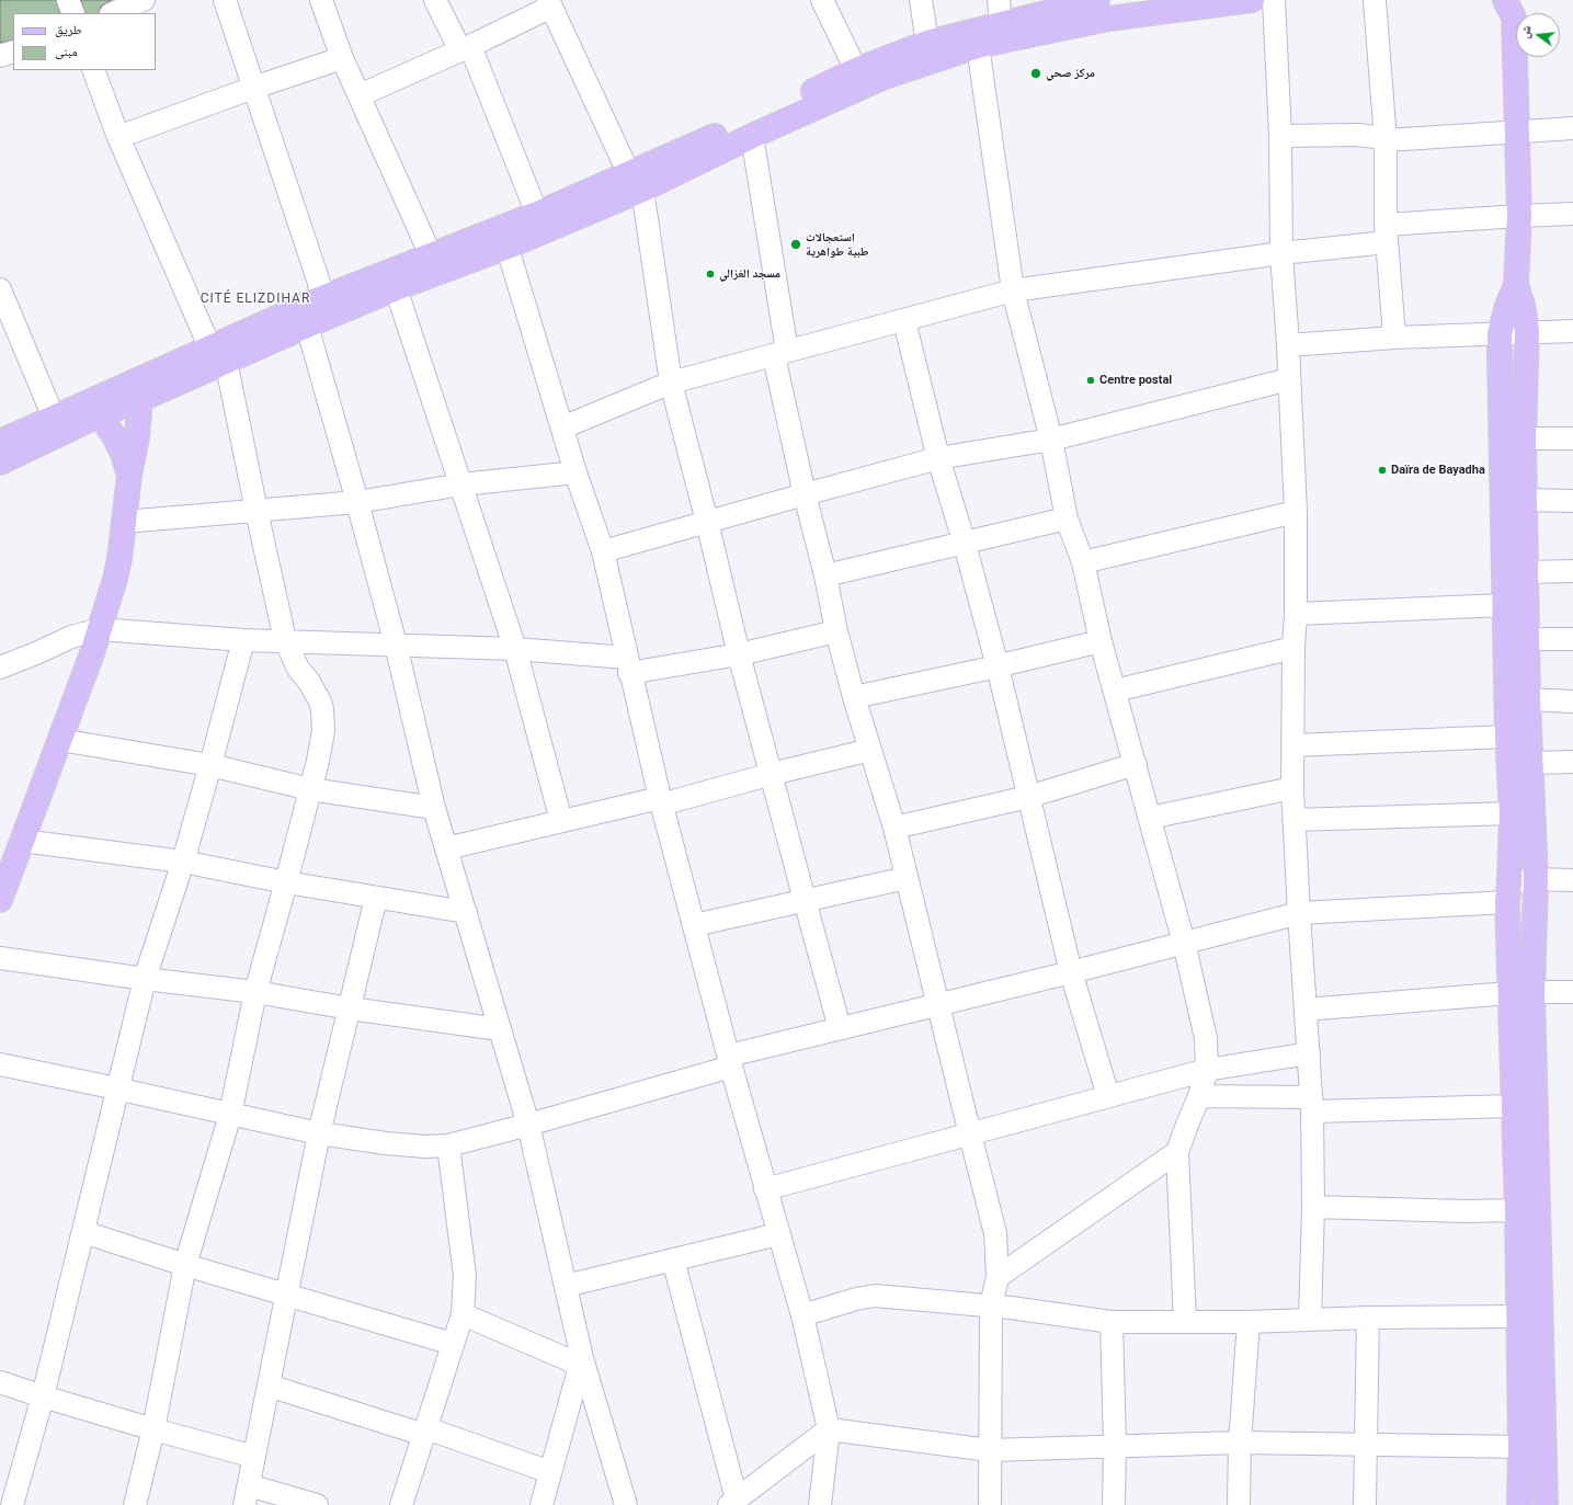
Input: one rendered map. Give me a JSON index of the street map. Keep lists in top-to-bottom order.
{
  "districts": ["CITÉ ELIZDIHAR"],
  "places": [
    "مركز صحي",
    "استعجالات طبية طواهرية",
    "مسجد الغزالي",
    "Centre postal",
    "Daïra de Bayadha"
  ],
  "legend": ["طريق", "مبنى"],
  "north": "left"
}
